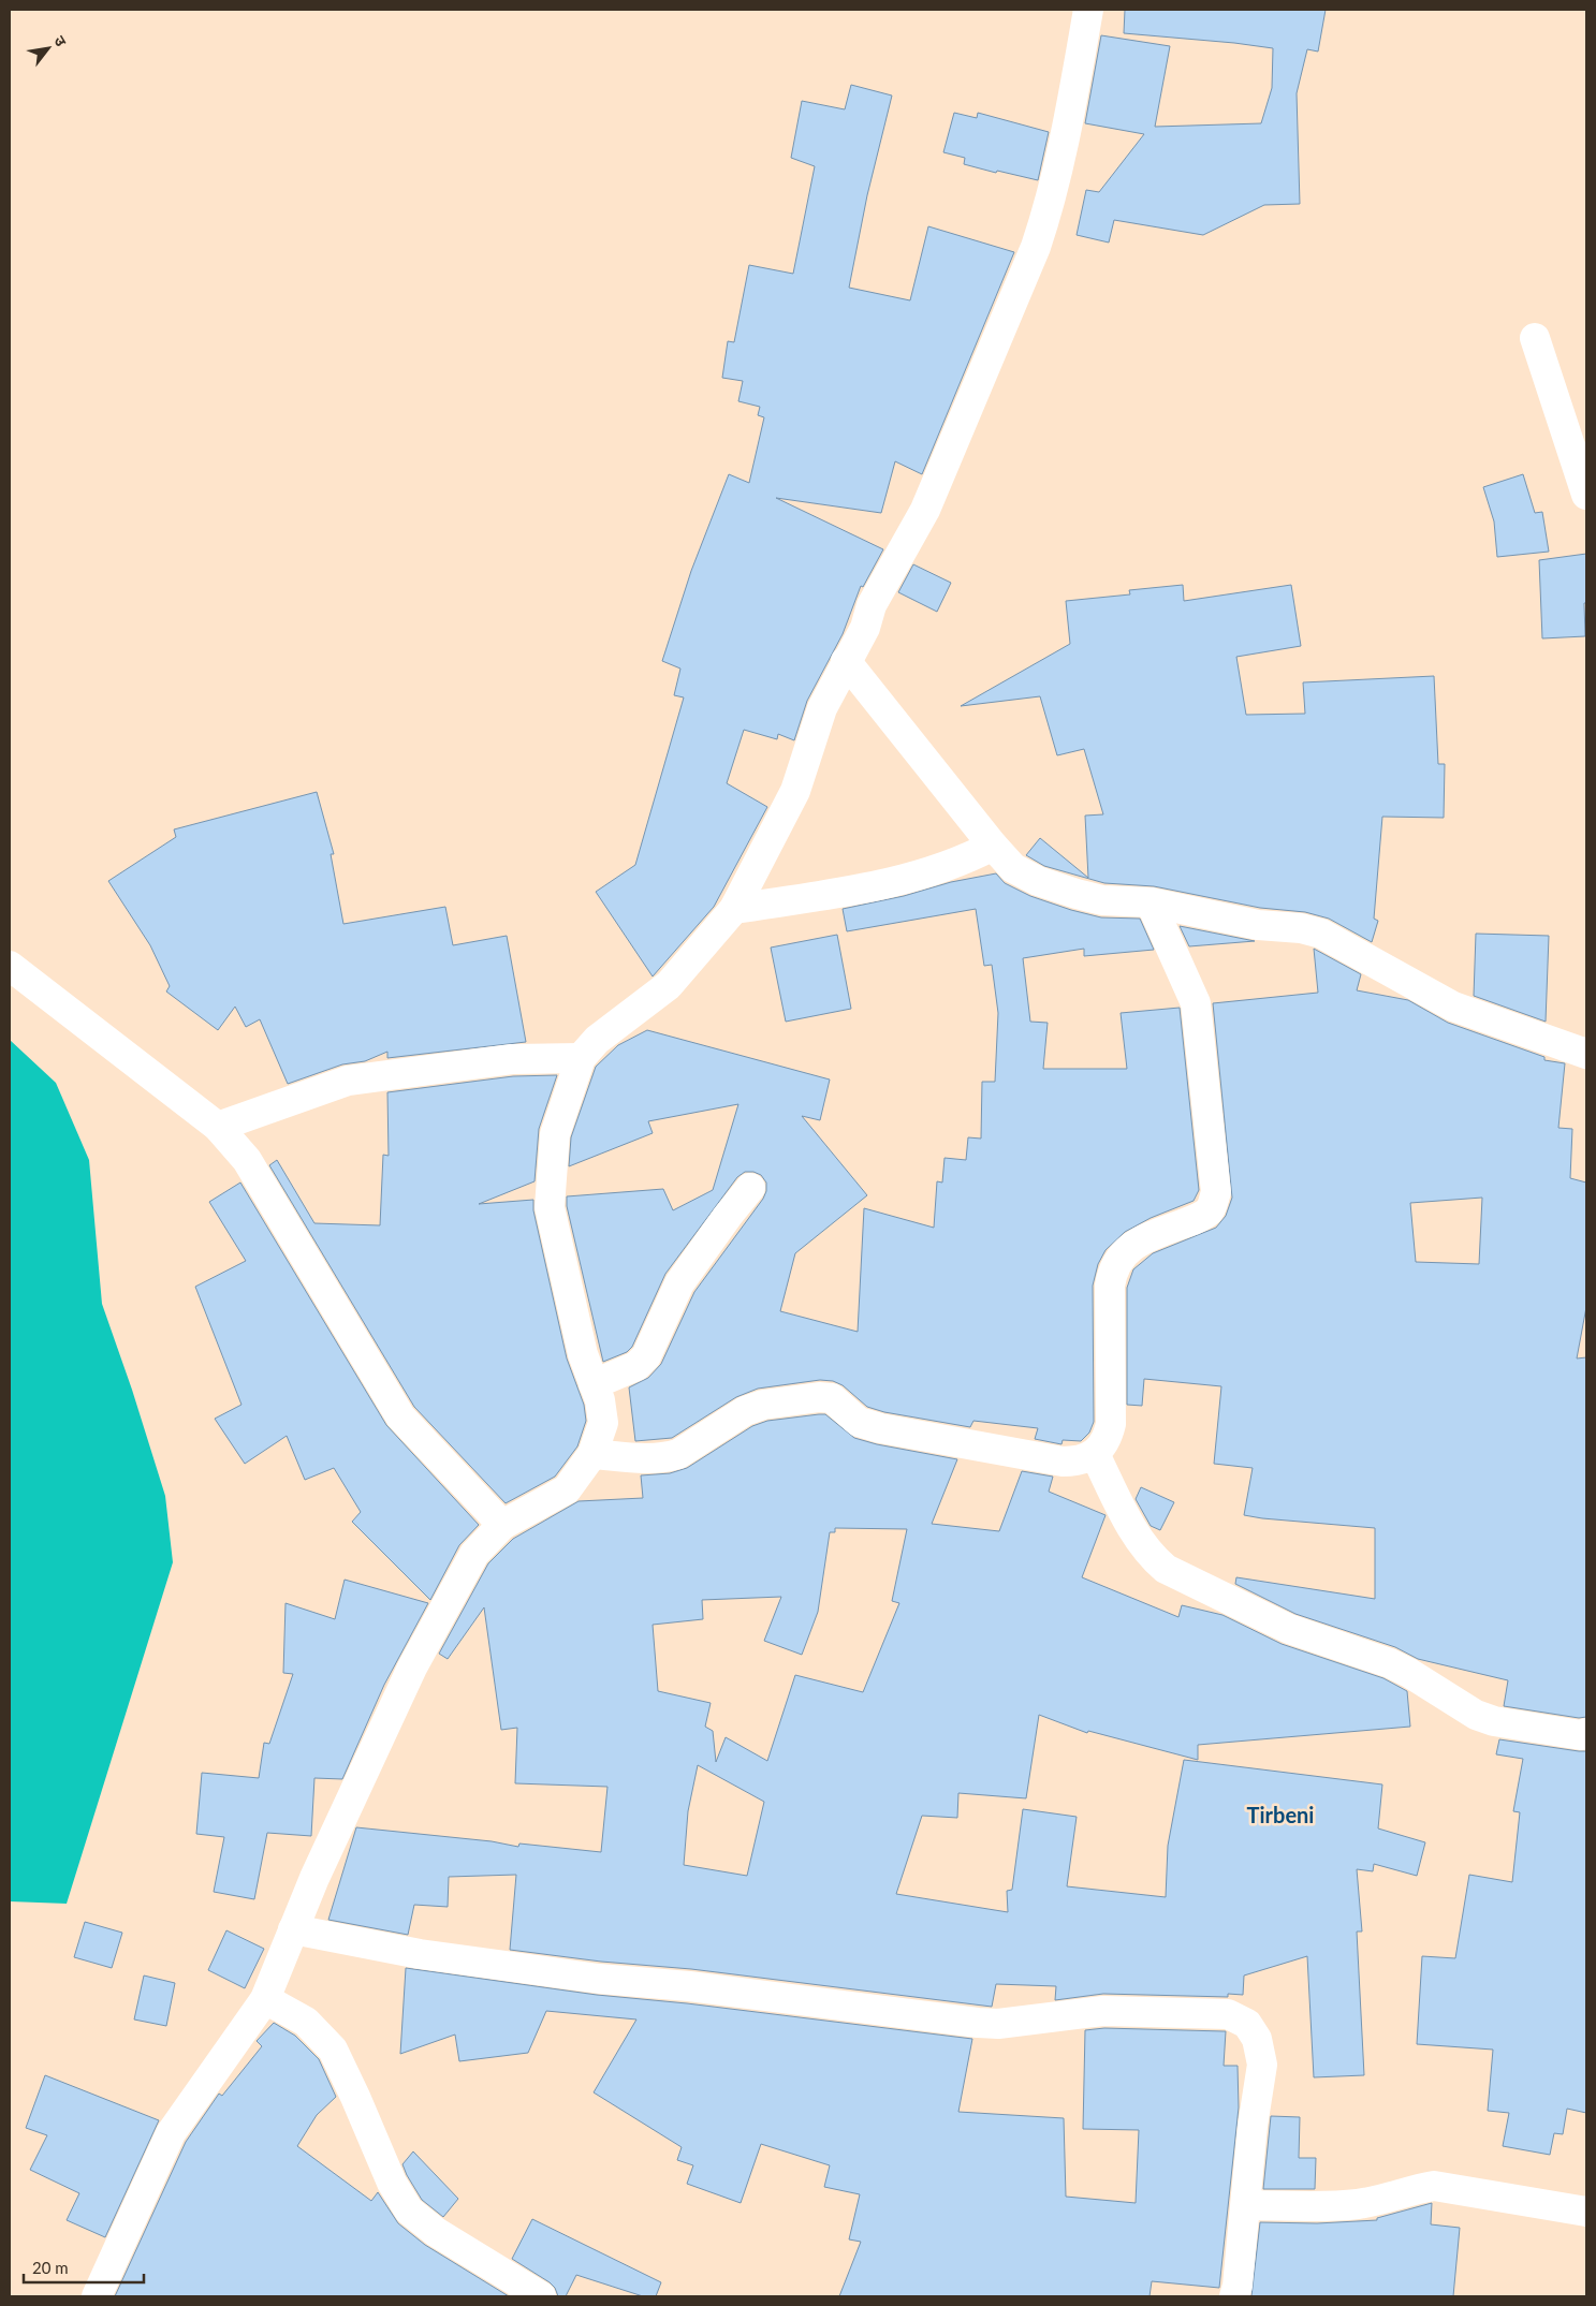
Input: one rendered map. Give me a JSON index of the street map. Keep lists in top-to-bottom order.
{
  "districts": ["Tirbeni"],
  "scale_bar": "20 m",
  "north": "top right"
}
